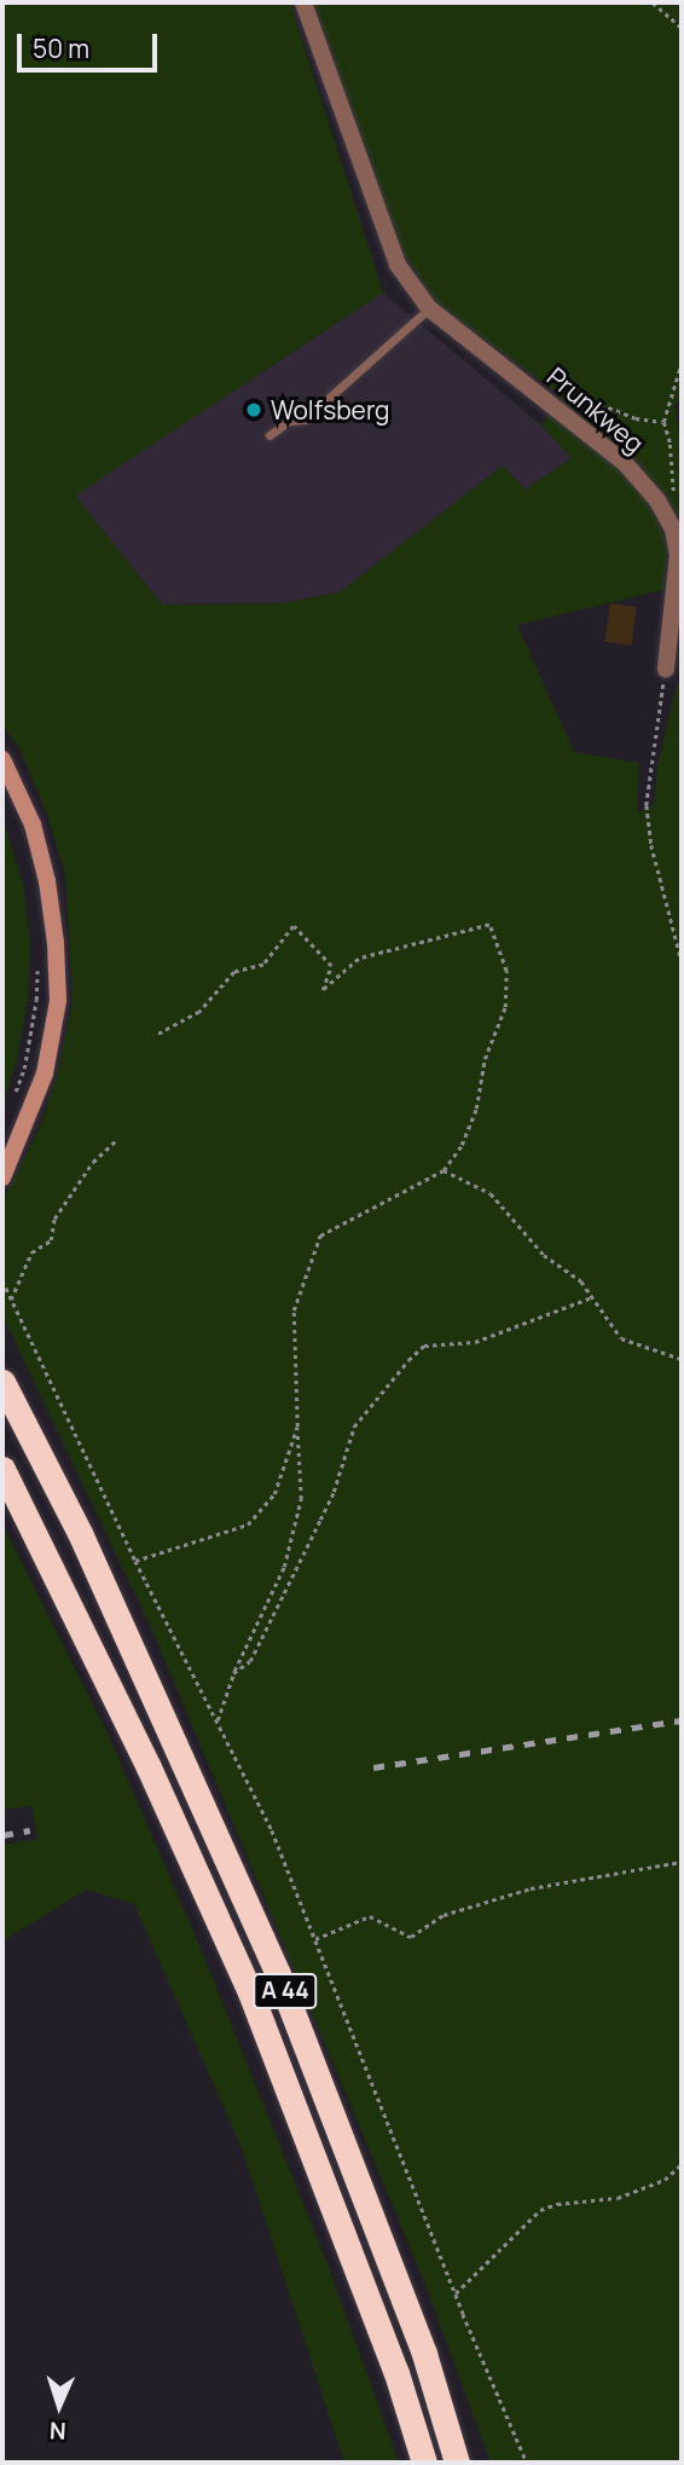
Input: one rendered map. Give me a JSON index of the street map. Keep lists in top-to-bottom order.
{
  "streets": {
    "highway": ["A 44"],
    "street": ["Prunkweg"]
  },
  "places": ["Wolfsberg"],
  "scale_bar": "50 m",
  "north": "bottom"
}
